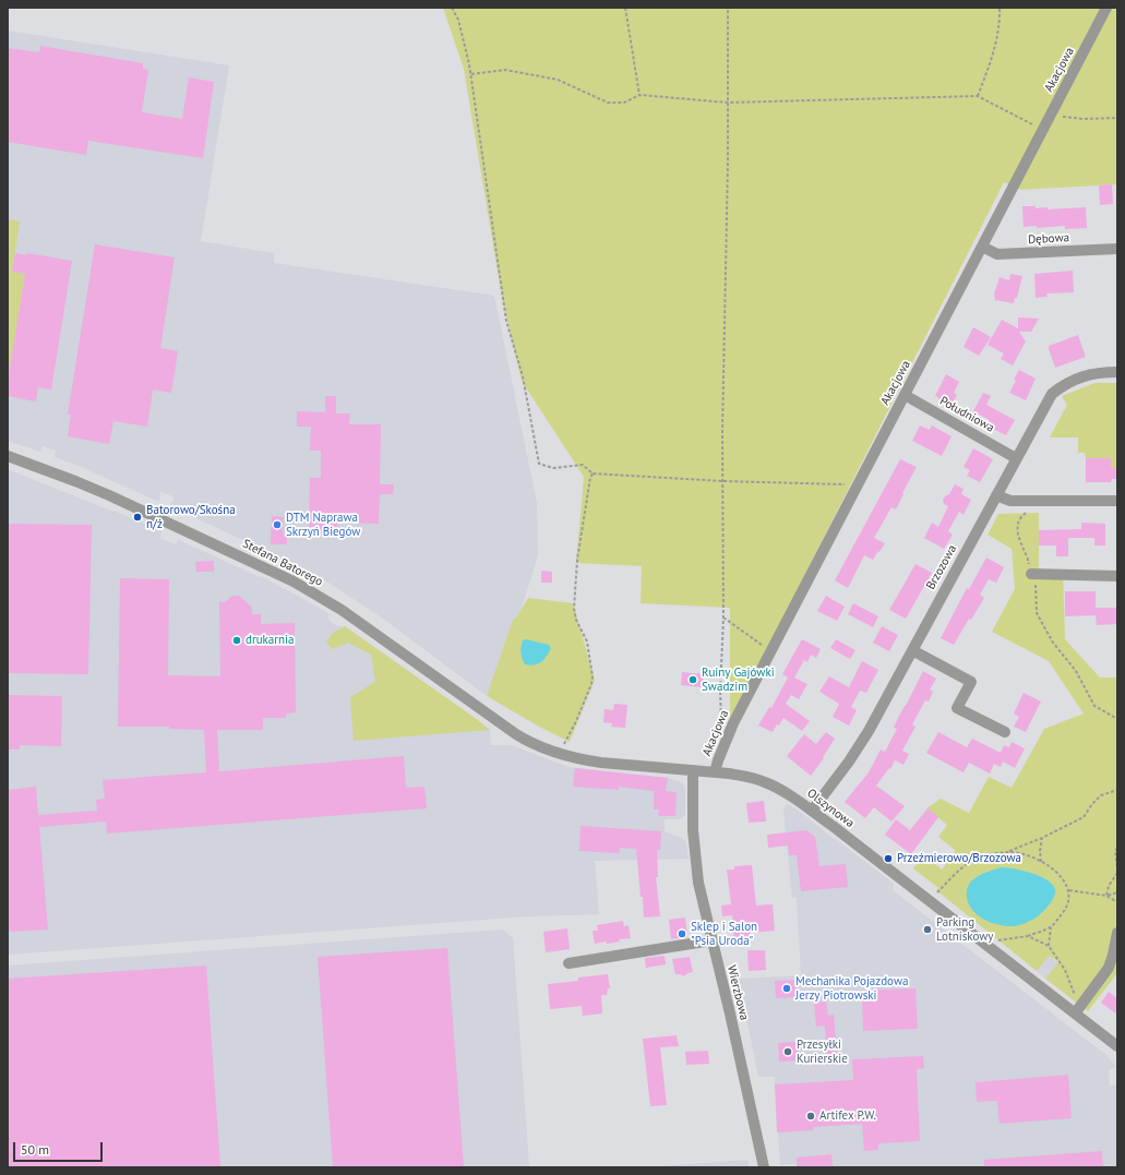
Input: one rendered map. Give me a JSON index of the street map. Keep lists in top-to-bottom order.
{
  "streets": {
    "street": [
      "Akacjowa",
      "Dębowa",
      "Południowa",
      "Stefana Batorego",
      "Brzozowa",
      "Olszynowa",
      "Wierzbowa"
    ]
  },
  "crossings": [
    ["Akacjowa", "Dębowa"],
    ["Akacjowa", "Południowa"],
    ["Akacjowa", "Olszynowa"],
    ["Południowa", "Brzozowa"],
    ["Stefana Batorego", "Olszynowa"],
    ["Brzozowa", "Olszynowa"],
    ["Olszynowa", "Wierzbowa"]
  ],
  "places": [
    "Batorowo/Skośna n/ż",
    "DTM Naprawa Skrzyń Biegów",
    "drukarnia",
    "Ruiny Gajówki Swadzim",
    "Przeźmierowo/Brzozowa",
    "Parking Lotniskowy",
    "Sklep i Salon \"Psia Uroda\"",
    "Mechanika Pojazdowa Jerzy Piotrowski",
    "Przesyłki Kurierskie",
    "Artifex P.W."
  ],
  "scale_bar": "50 m"
}
